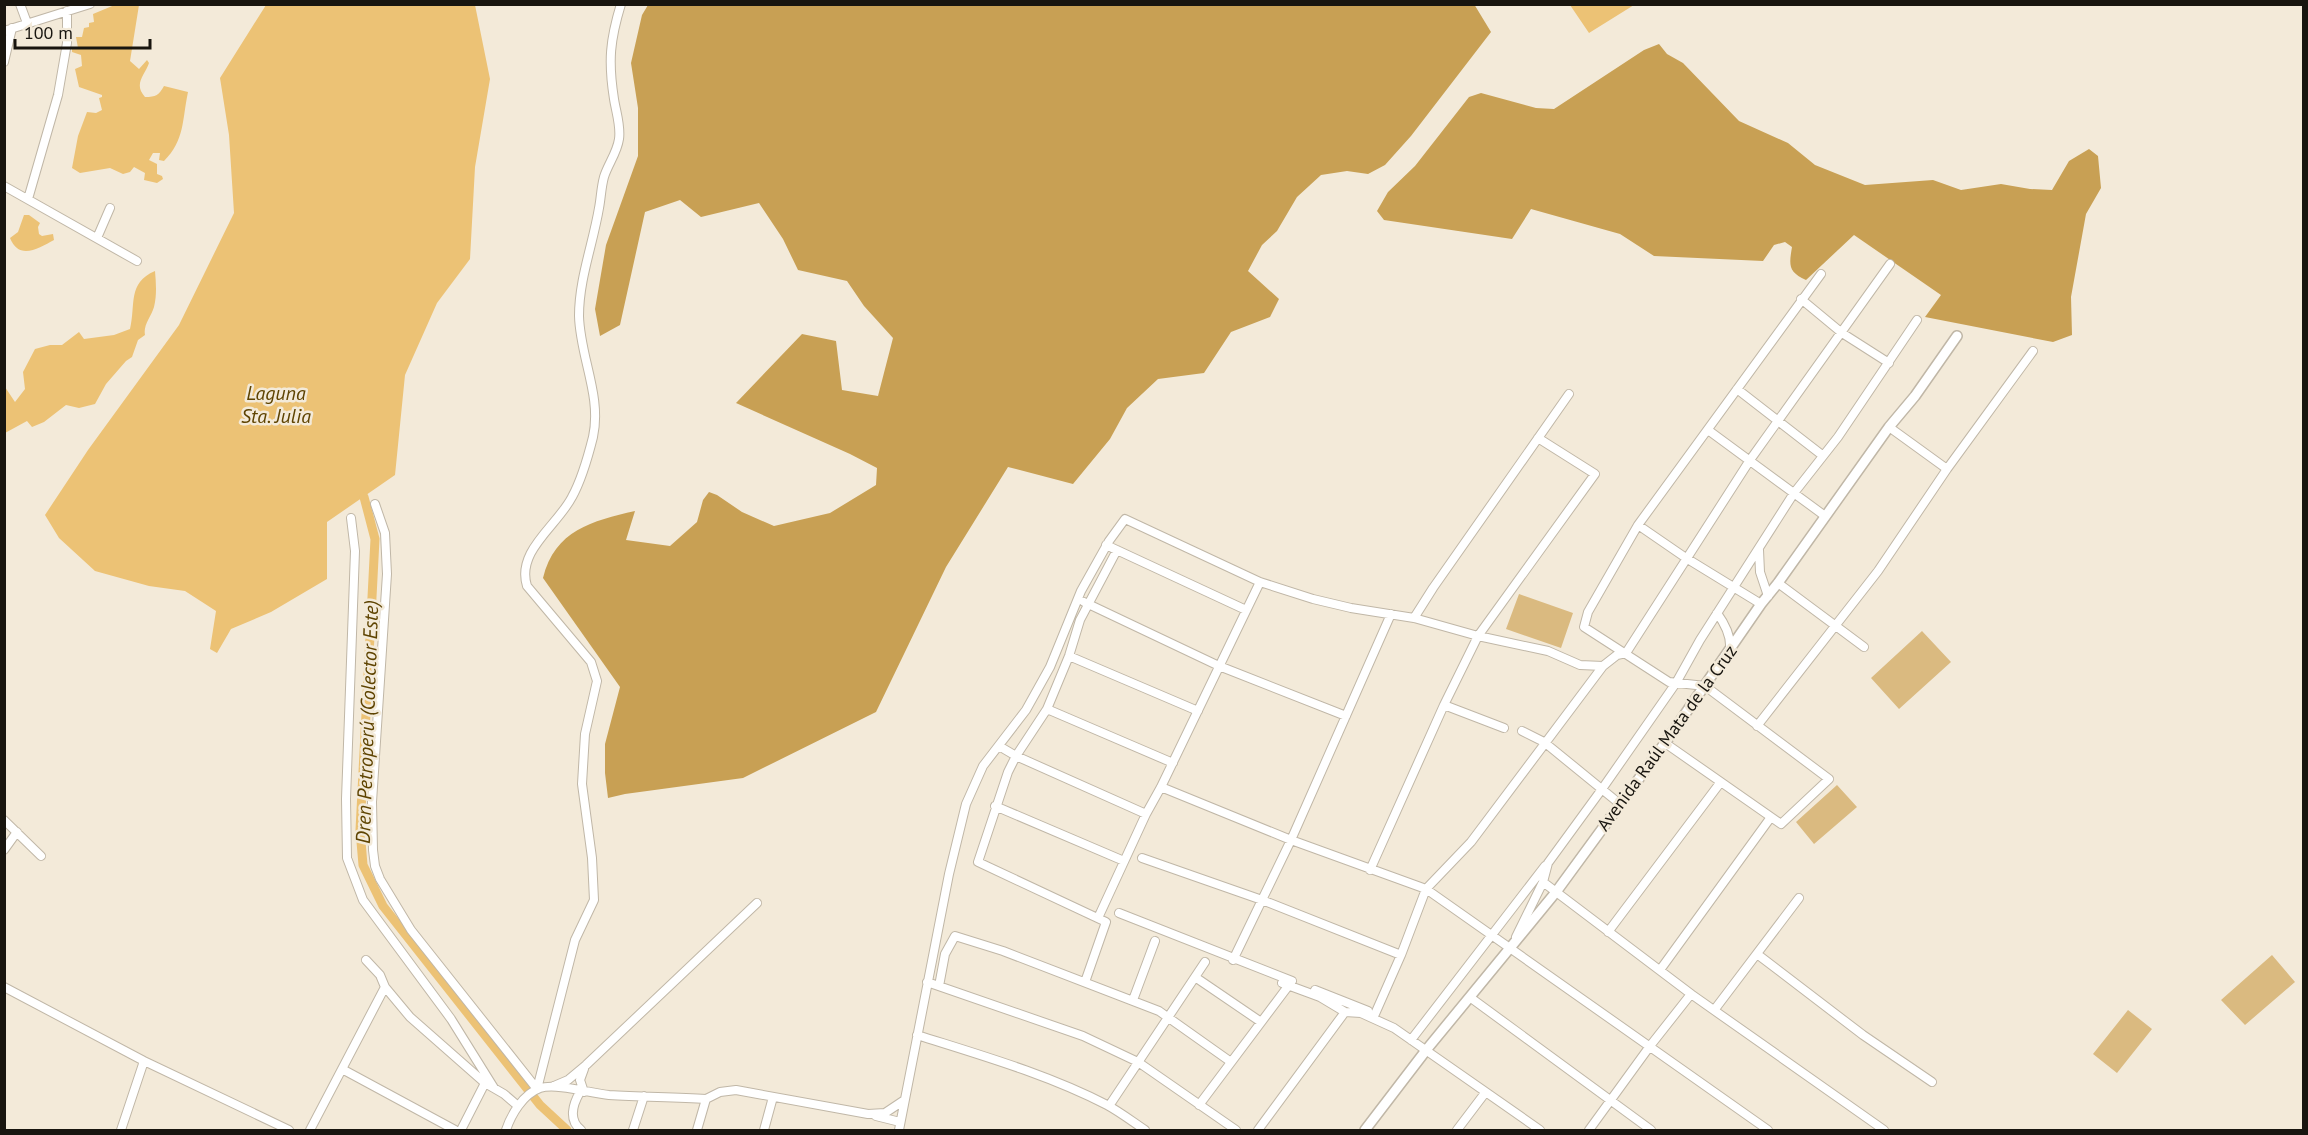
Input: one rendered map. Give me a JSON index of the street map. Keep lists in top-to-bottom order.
{
  "streets": {
    "street": ["Avenida Raúl Mata de la Cruz"]
  },
  "water": ["Laguna Sta. Julia", "Dren Petroperú (Colector Este)"],
  "scale_bar": "100 m"
}
